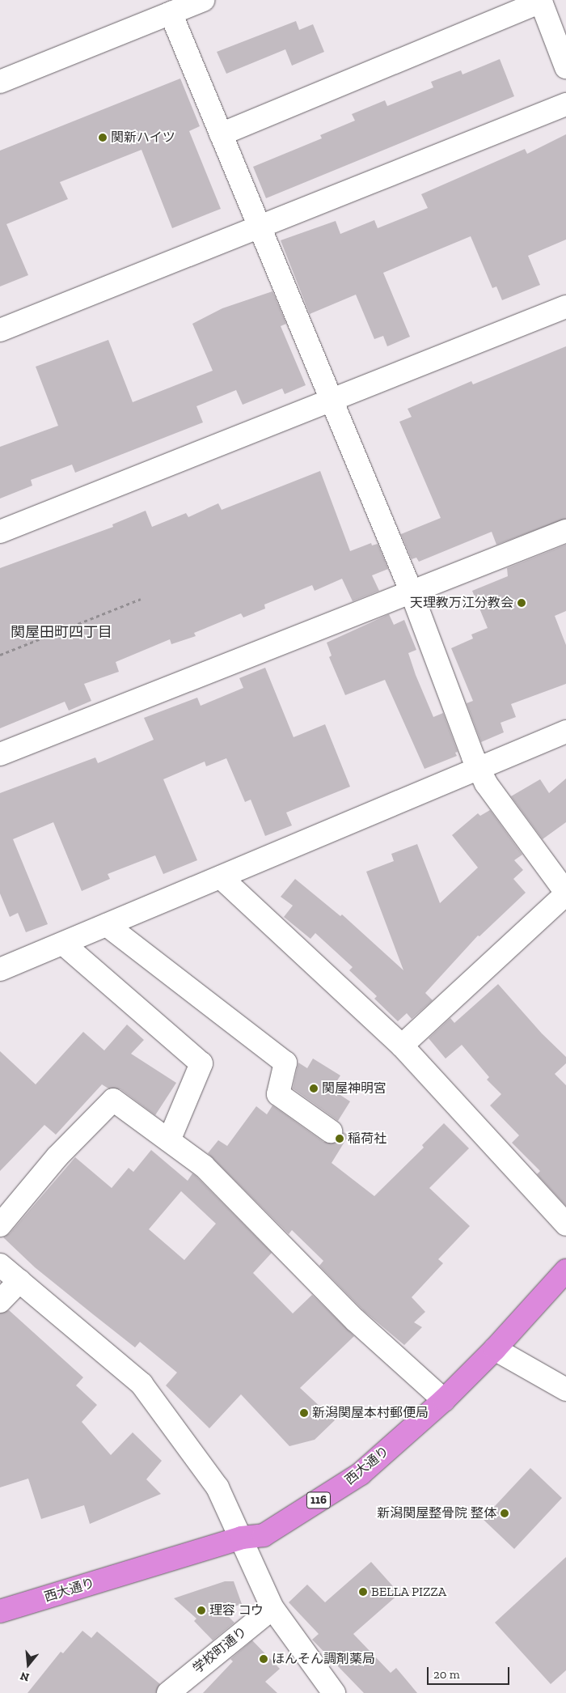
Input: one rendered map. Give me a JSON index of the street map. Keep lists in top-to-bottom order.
{
  "streets": {
    "highway": ["西大通り", "116"],
    "street": ["学校町通り"]
  },
  "districts": ["関屋田町四丁目"],
  "places": [
    "関新ハイツ",
    "天理教万江分教会",
    "関屋神明宮",
    "稲荷社",
    "新潟関屋本村郵便局",
    "新潟関屋整骨院 整体",
    "BELLA PIZZA",
    "理容 コウ",
    "ほんそん調剤薬局"
  ],
  "scale_bar": "20 m",
  "north": "bottom"
}
